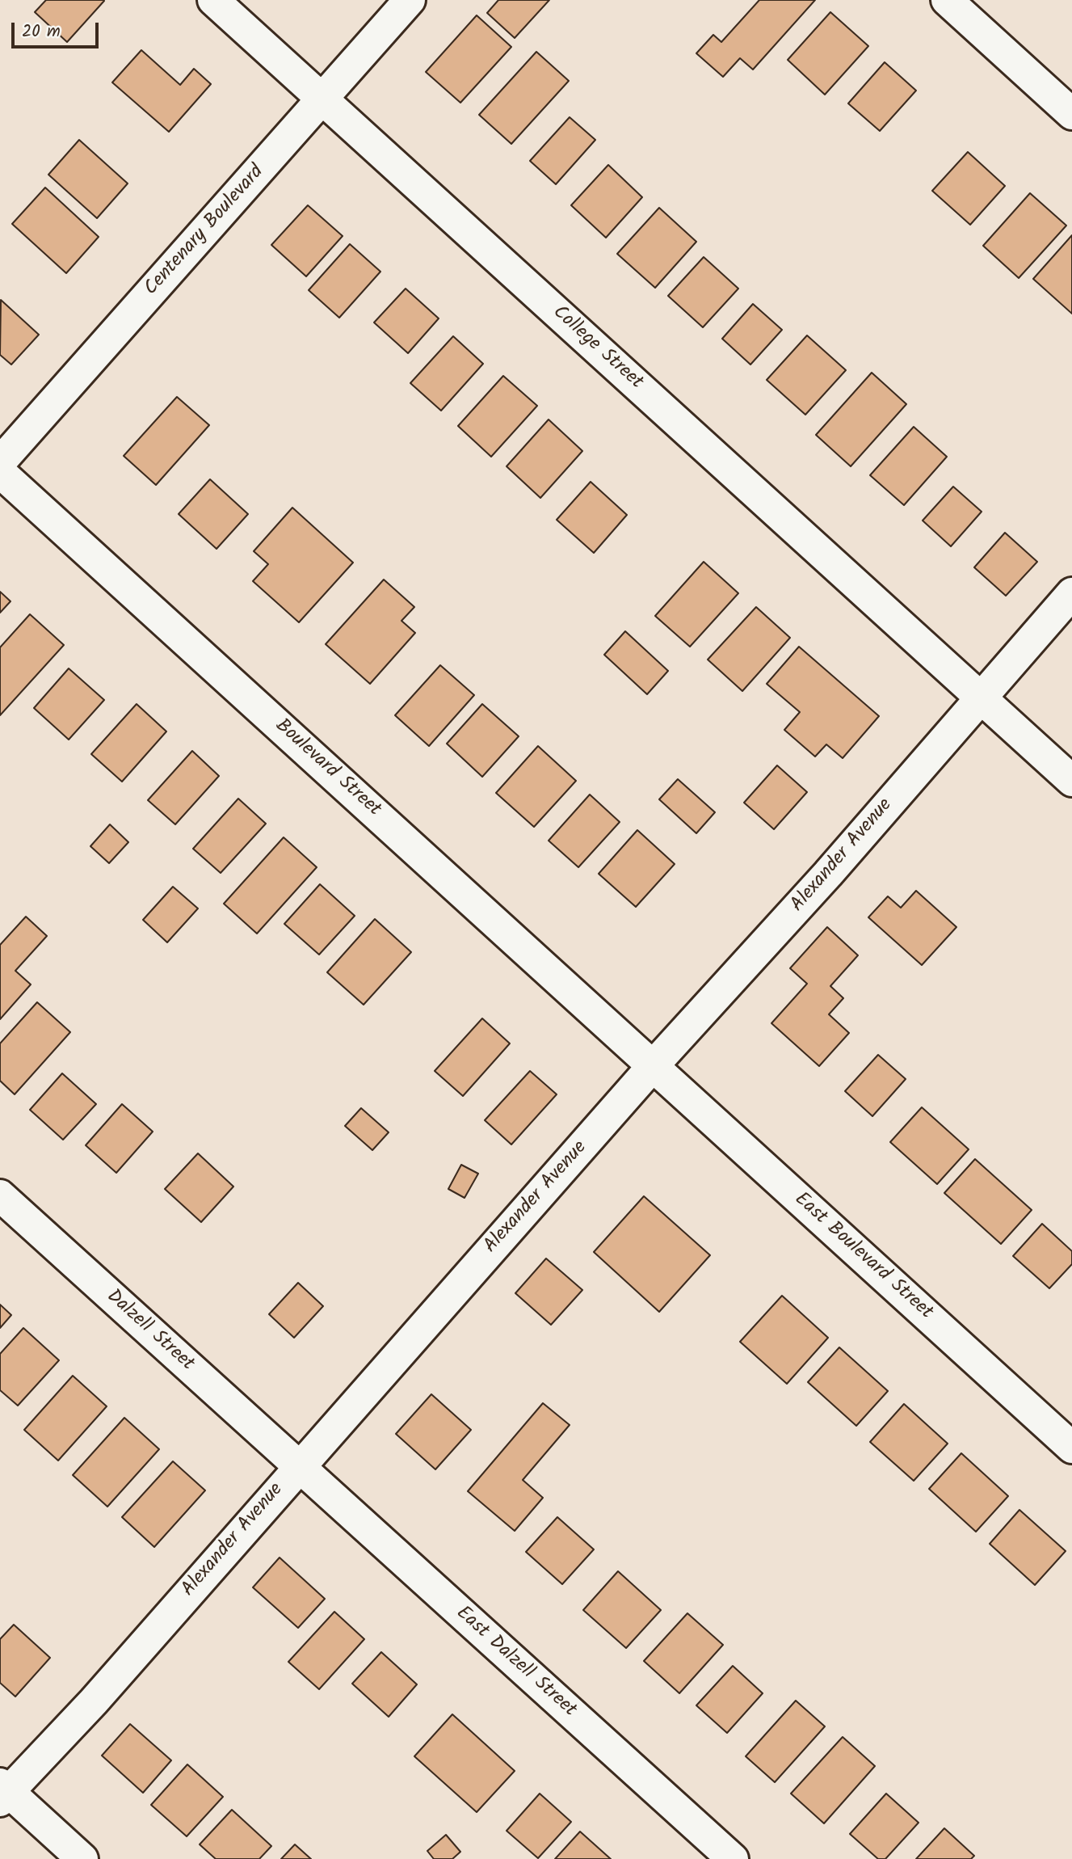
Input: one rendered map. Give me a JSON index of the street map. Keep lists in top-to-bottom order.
{
  "streets": {
    "street": [
      "Centenary Boulevard",
      "College Street",
      "Boulevard Street",
      "Alexander Avenue",
      "East Boulevard Street",
      "Dalzell Street",
      "East Dalzell Street"
    ]
  },
  "crossings": [
    ["Centenary Boulevard", "College Street"],
    ["College Street", "Alexander Avenue"],
    ["Boulevard Street", "Alexander Avenue"],
    ["Boulevard Street", "East Boulevard Street"],
    ["Alexander Avenue", "East Boulevard Street"],
    ["Alexander Avenue", "Dalzell Street"],
    ["Alexander Avenue", "East Dalzell Street"],
    ["Dalzell Street", "East Dalzell Street"]
  ],
  "scale_bar": "20 m"
}
